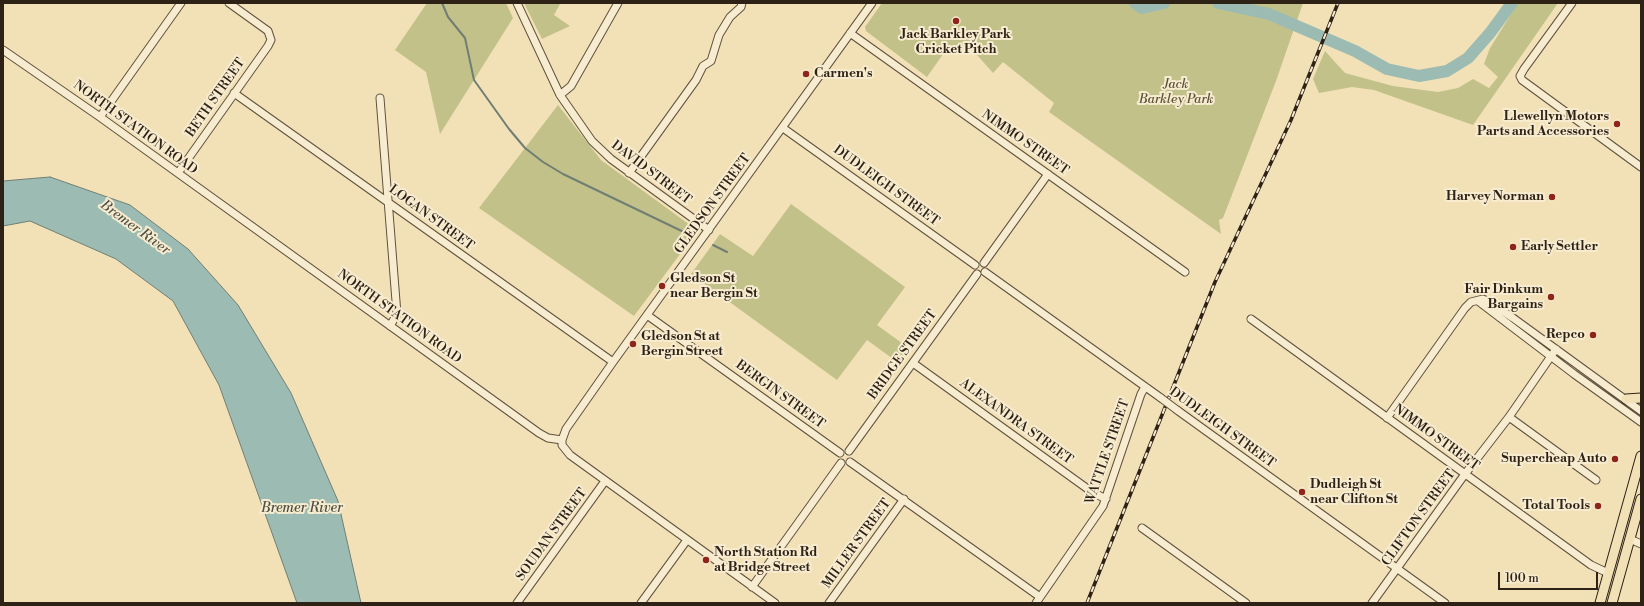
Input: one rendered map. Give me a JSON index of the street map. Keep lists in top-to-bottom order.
{
  "streets": {
    "street": [
      "BETH STREET",
      "NORTH STATION ROAD",
      "NIMMO STREET",
      "DAVID STREET",
      "DUDLEIGH STREET",
      "GLEDSON STREET",
      "LOGAN STREET",
      "BRIDGE STREET",
      "BERGIN STREET",
      "ALEXANDRA STREET",
      "WATTLE STREET",
      "CLIFTON STREET",
      "SOUDAN STREET",
      "MILLER STREET"
    ]
  },
  "crossings": [
    ["BETH STREET", "NORTH STATION ROAD"],
    ["BETH STREET", "LOGAN STREET"],
    ["NORTH STATION ROAD", "GLEDSON STREET"],
    ["NIMMO STREET", "GLEDSON STREET"],
    ["NIMMO STREET", "CLIFTON STREET"],
    ["DAVID STREET", "GLEDSON STREET"],
    ["DUDLEIGH STREET", "GLEDSON STREET"],
    ["DUDLEIGH STREET", "BRIDGE STREET"],
    ["DUDLEIGH STREET", "WATTLE STREET"],
    ["DUDLEIGH STREET", "CLIFTON STREET"],
    ["GLEDSON STREET", "LOGAN STREET"],
    ["GLEDSON STREET", "BERGIN STREET"],
    ["BRIDGE STREET", "BERGIN STREET"],
    ["BRIDGE STREET", "ALEXANDRA STREET"],
    ["ALEXANDRA STREET", "WATTLE STREET"]
  ],
  "water": ["Bremer River"],
  "parks": ["Jack Barkley Park"],
  "places": [
    "Jack Barkley Park Cricket Pitch",
    "Carmen's",
    "Llewellyn Motors Parts and Accessories",
    "Harvey Norman",
    "Early Settler",
    "Gledson St near Bergin St",
    "Fair Dinkum Bargains",
    "Repco",
    "Gledson St at Bergin Street",
    "Supercheap Auto",
    "Dudleigh St near Clifton St",
    "Total Tools",
    "North Station Rd at Bridge Street"
  ],
  "scale_bar": "100 m"
}
